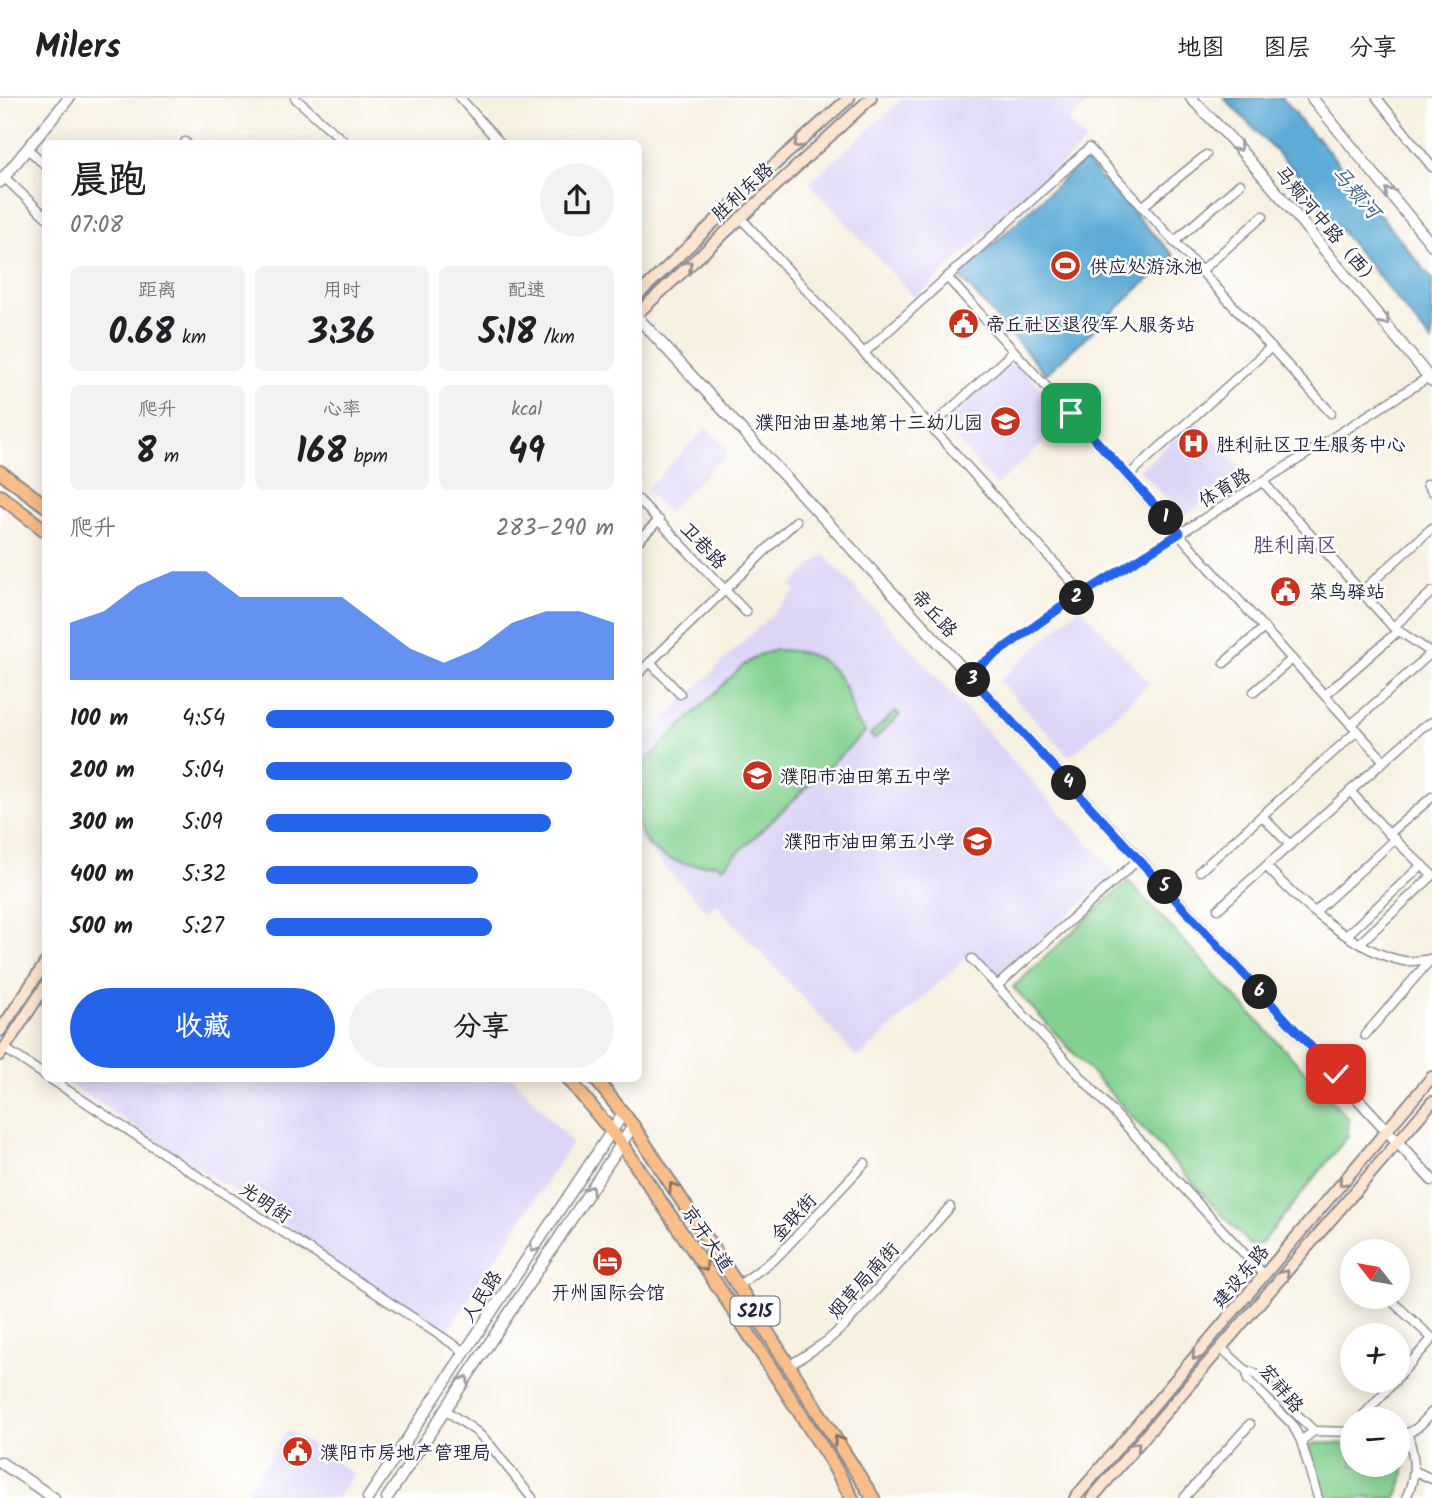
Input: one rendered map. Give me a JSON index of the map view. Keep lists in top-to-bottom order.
{
  "streets": {
    "main road": [
      "胜利东路",
      "京开大道",
      "建设东路",
      "S215"
    ],
    "street": [
      "马颊河中路（西）",
      "体育路",
      "卫巷路",
      "帝丘路",
      "光明街",
      "金联街",
      "烟草局南街",
      "人民路",
      "宏祥路"
    ]
  },
  "crossings": [
    ["马颊河中路（西）", "体育路"],
    ["体育路", "帝丘路"],
    ["帝丘路", "建设东路"],
    ["光明街", "人民路"],
    ["金联街", "京开大道"],
    ["京开大道", "烟草局南街"],
    ["京开大道", "人民路"],
    ["建设东路", "宏祥路"]
  ],
  "districts": ["胜利南区"],
  "water": ["马颊河"],
  "places": {
    "sports": ["供应处游泳池"],
    "public building": ["帝丘社区退役军人服务站", "菜鸟驿站", "濮阳市房地产管理局"],
    "school or university": ["濮阳油田基地第十三幼儿园", "濮阳市油田第五中学", "濮阳市油田第五小学"],
    "hospital": ["胜利社区卫生服务中心"],
    "hotel": ["开州国际会馆"]
  },
  "north": "top left",
  "page": {
    "header": "Milers",
    "nav": ["地图", "图层", "分享"],
    "heading": ["晨跑", "07:08"],
    "stats": [
      ["距离", "0.68 km"],
      ["用时", "3:36"],
      ["配速", "5:18 /km"],
      ["爬升", "8 m"],
      ["心率", "168 bpm"],
      ["kcal", "49"]
    ],
    "chart": ["爬升", "283–290 m"],
    "pins": [
      "1",
      "2",
      "3",
      "4",
      "5",
      "6"
    ],
    "list": [
      {
        "name": "100 m",
        "note": "4:54"
      },
      {
        "name": "200 m",
        "note": "5:04"
      },
      {
        "name": "300 m",
        "note": "5:09"
      },
      {
        "name": "400 m",
        "note": "5:32"
      },
      {
        "name": "500 m",
        "note": "5:27"
      }
    ],
    "buttons": ["收藏", "分享"],
    "map_buttons": ["+", "−"]
  }
}
